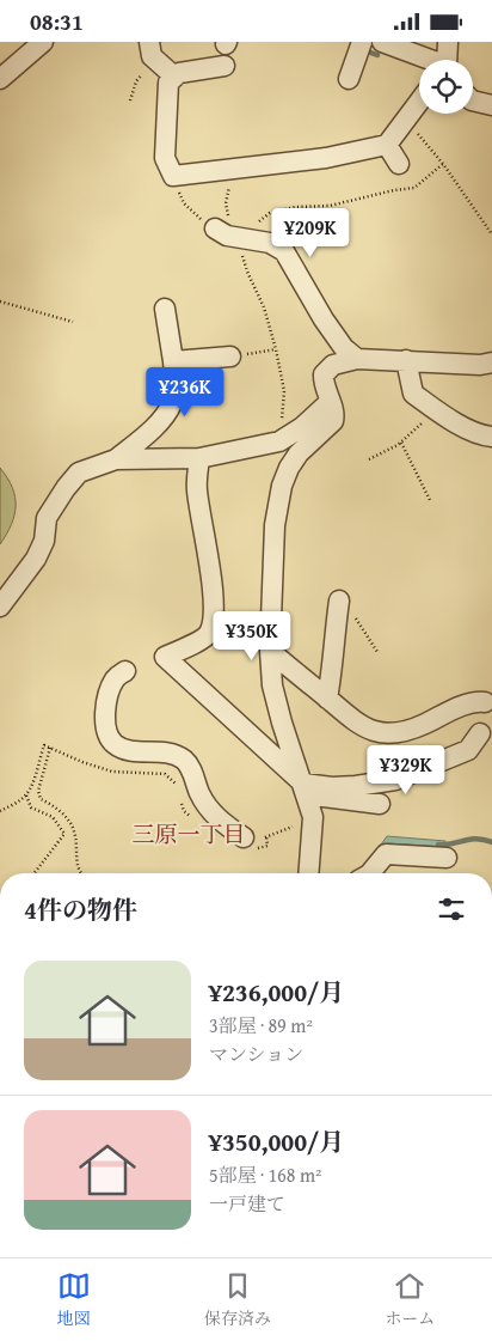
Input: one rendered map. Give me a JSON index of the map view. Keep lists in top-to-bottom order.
{
  "districts": ["三原一丁目"],
  "page": {
    "status": "08:31",
    "price": [
      "¥209K",
      "¥236K",
      "¥350K",
      "¥329K"
    ],
    "heading": "4件の物件",
    "list": [
      {
        "name": "¥236,000/月",
        "note": "3部屋 · 89 m² · マンション"
      },
      {
        "name": "¥350,000/月",
        "note": "5部屋 · 168 m² · 一戸建て"
      }
    ],
    "tabs": ["地図", "保存済み", "ホーム"]
  }
}
